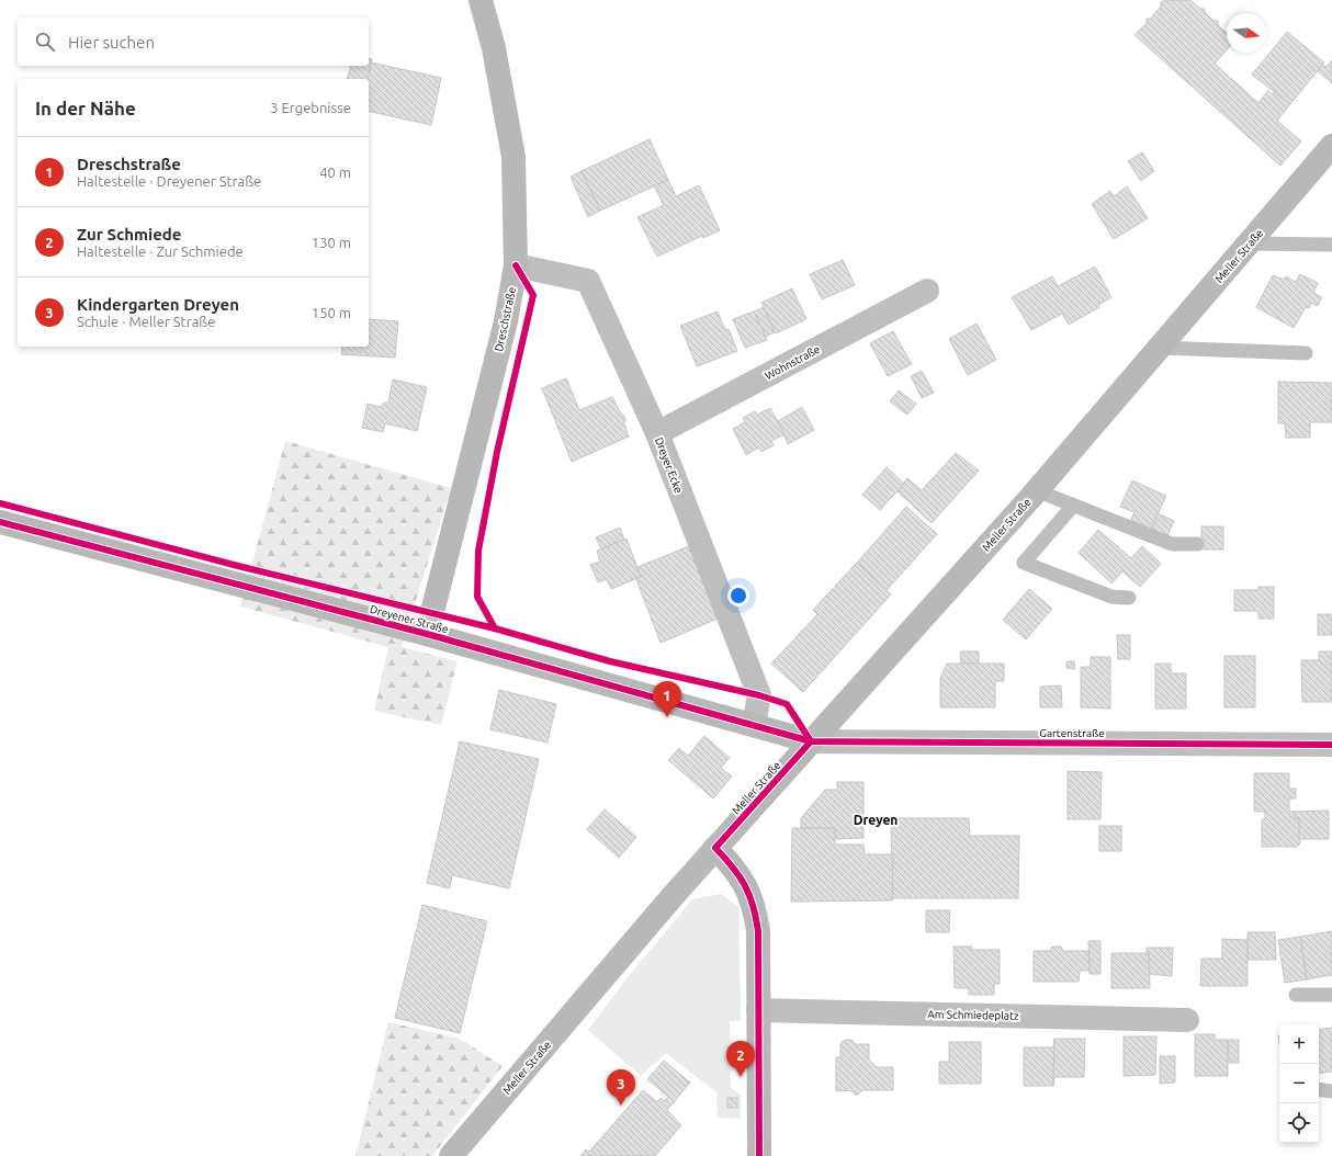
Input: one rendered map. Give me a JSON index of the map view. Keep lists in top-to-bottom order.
{
  "streets": {
    "street": [
      "Meller Straße",
      "Dreschstraße",
      "Wohnstraße",
      "Dreyer Ecke",
      "Dreyener Straße",
      "Gartenstraße",
      "Am Schmiedeplatz"
    ]
  },
  "crossings": [
    ["Meller Straße", "Dreyener Straße"],
    ["Meller Straße", "Gartenstraße"],
    ["Dreschstraße", "Dreyer Ecke"],
    ["Dreschstraße", "Dreyener Straße"],
    ["Wohnstraße", "Dreyer Ecke"],
    ["Dreyer Ecke", "Dreyener Straße"],
    ["Dreyener Straße", "Gartenstraße"]
  ],
  "districts": ["Dreyen"],
  "north": "right",
  "page": {
    "search": "Hier suchen",
    "heading": ["In der Nähe", "3 Ergebnisse"],
    "list": [
      {
        "mark": "1",
        "name": "Dreschstraße",
        "note": "Haltestelle · Dreyener Straße",
        "value": "40 m"
      },
      {
        "mark": "2",
        "name": "Zur Schmiede",
        "note": "Haltestelle · Zur Schmiede",
        "value": "130 m"
      },
      {
        "mark": "3",
        "name": "Kindergarten Dreyen",
        "note": "Schule · Meller Straße",
        "value": "150 m"
      }
    ],
    "pins": ["1", "2", "3"],
    "map_buttons": ["+", "−"]
  }
}
